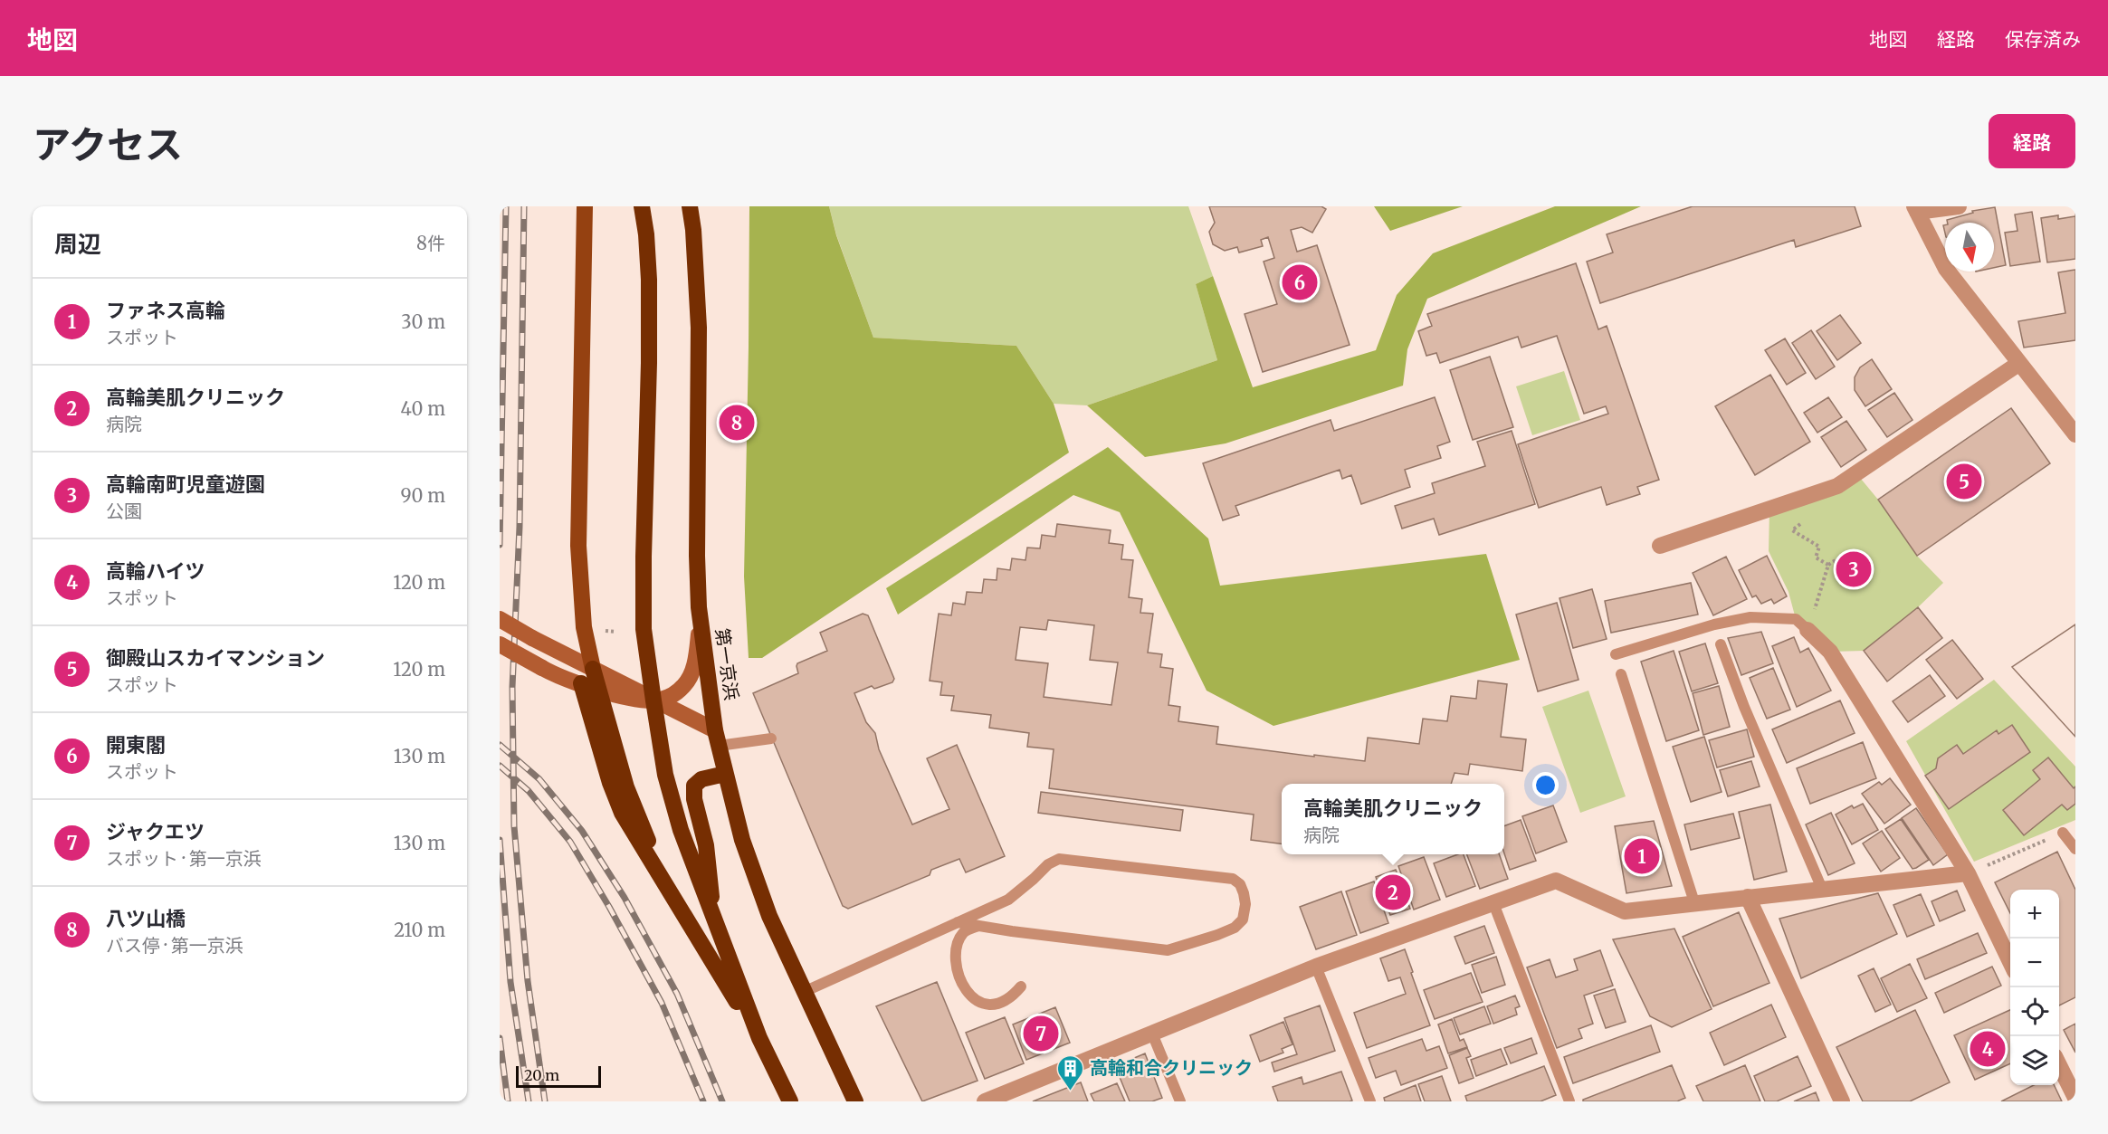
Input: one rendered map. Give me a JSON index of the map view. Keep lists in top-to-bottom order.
{
  "streets": {
    "highway": ["第一京浜"]
  },
  "places": {
    "building": ["高輪和合クリニック"]
  },
  "scale_bar": "20 m",
  "north": "bottom",
  "page": {
    "header": "地図",
    "nav": ["地図", "経路", "保存済み"],
    "title": "アクセス",
    "buttons": "経路",
    "heading": ["周辺", "8件"],
    "pins": [
      "6",
      "8",
      "5",
      "3",
      "1",
      "2",
      "7",
      "4"
    ],
    "list": [
      {
        "mark": "1",
        "name": "ファネス高輪",
        "note": "スポット",
        "value": "30 m"
      },
      {
        "mark": "2",
        "name": "高輪美肌クリニック",
        "note": "病院",
        "value": "40 m"
      },
      {
        "mark": "3",
        "name": "高輪南町児童遊園",
        "note": "公園",
        "value": "90 m"
      },
      {
        "mark": "4",
        "name": "高輪ハイツ",
        "note": "スポット",
        "value": "120 m"
      },
      {
        "mark": "5",
        "name": "御殿山スカイマンション",
        "note": "スポット",
        "value": "120 m"
      },
      {
        "mark": "6",
        "name": "開東閣",
        "note": "スポット",
        "value": "130 m"
      },
      {
        "mark": "7",
        "name": "ジャクエツ",
        "note": "スポット · 第一京浜",
        "value": "130 m"
      },
      {
        "mark": "8",
        "name": "八ツ山橋",
        "note": "バス停 · 第一京浜",
        "value": "210 m"
      }
    ],
    "popup": ["高輪美肌クリニック", "病院"],
    "map_buttons": ["+", "−"],
    "scale": "20 m"
  }
}
